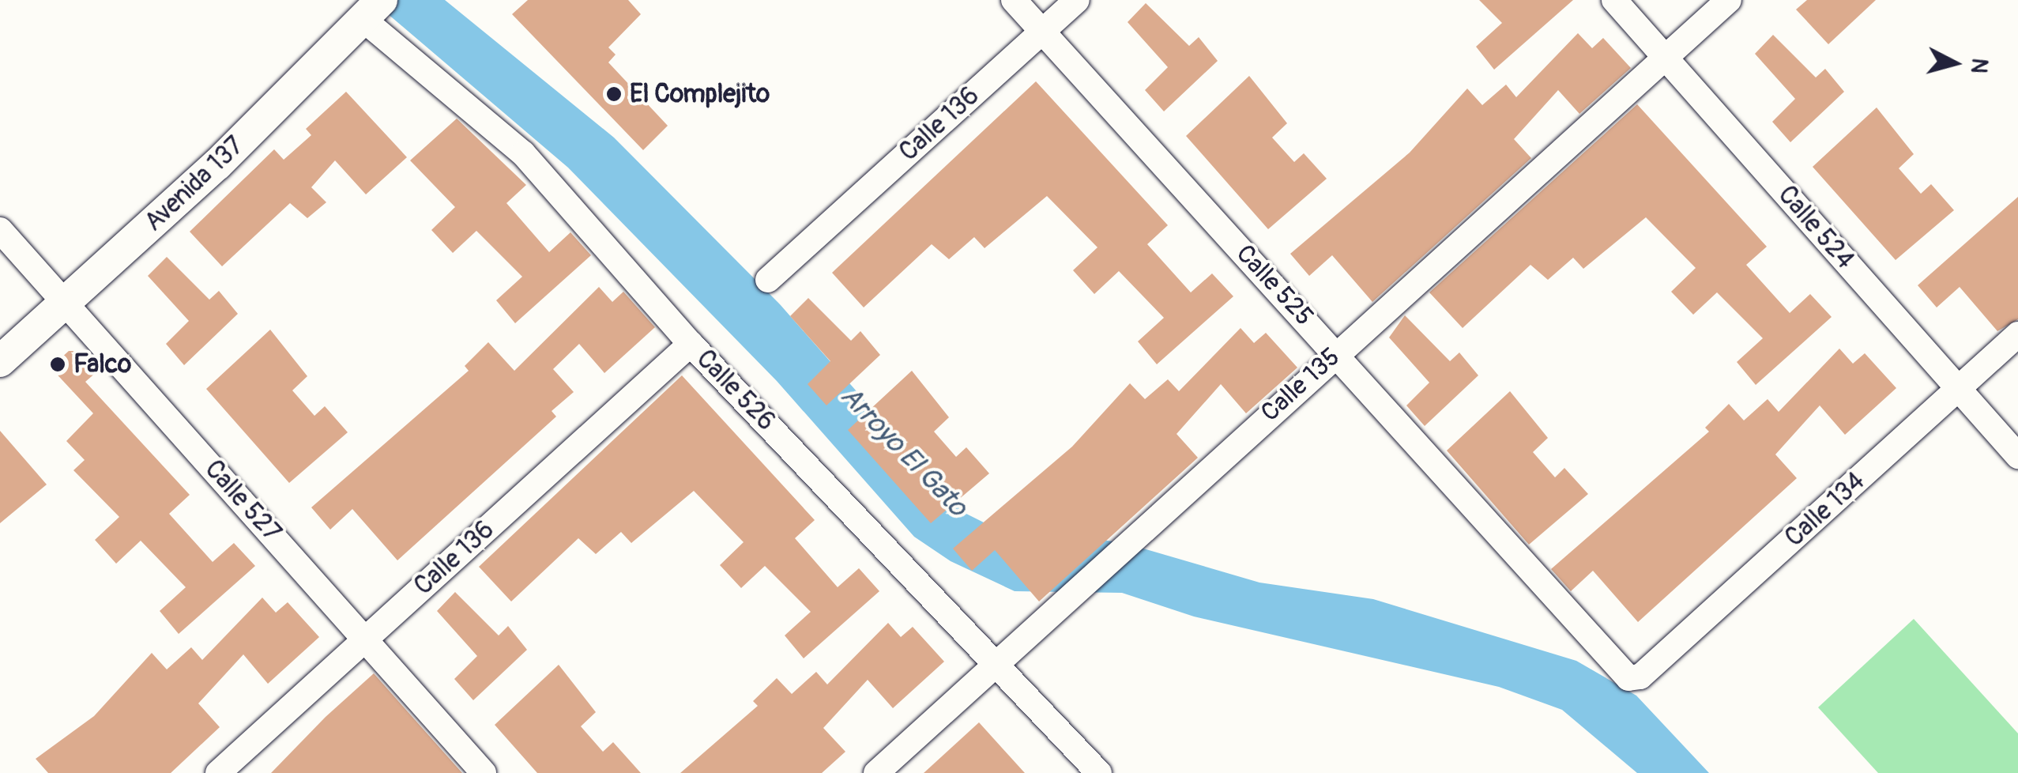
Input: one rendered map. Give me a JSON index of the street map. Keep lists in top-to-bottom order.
{
  "streets": {
    "street": [
      "Calle 136",
      "Avenida 137",
      "Calle 524",
      "Calle 525",
      "Calle 135",
      "Calle 526",
      "Calle 527",
      "Calle 134"
    ]
  },
  "crossings": [
    ["Calle 136", "Calle 525"],
    ["Calle 136", "Calle 526"],
    ["Calle 136", "Calle 527"],
    ["Avenida 137", "Calle 526"],
    ["Avenida 137", "Calle 527"],
    ["Calle 524", "Calle 135"],
    ["Calle 524", "Calle 134"],
    ["Calle 525", "Calle 135"],
    ["Calle 525", "Calle 134"],
    ["Calle 135", "Calle 526"]
  ],
  "water": ["Arroyo El Gato"],
  "places": ["El Complejito", "Falco"],
  "north": "right"
}
